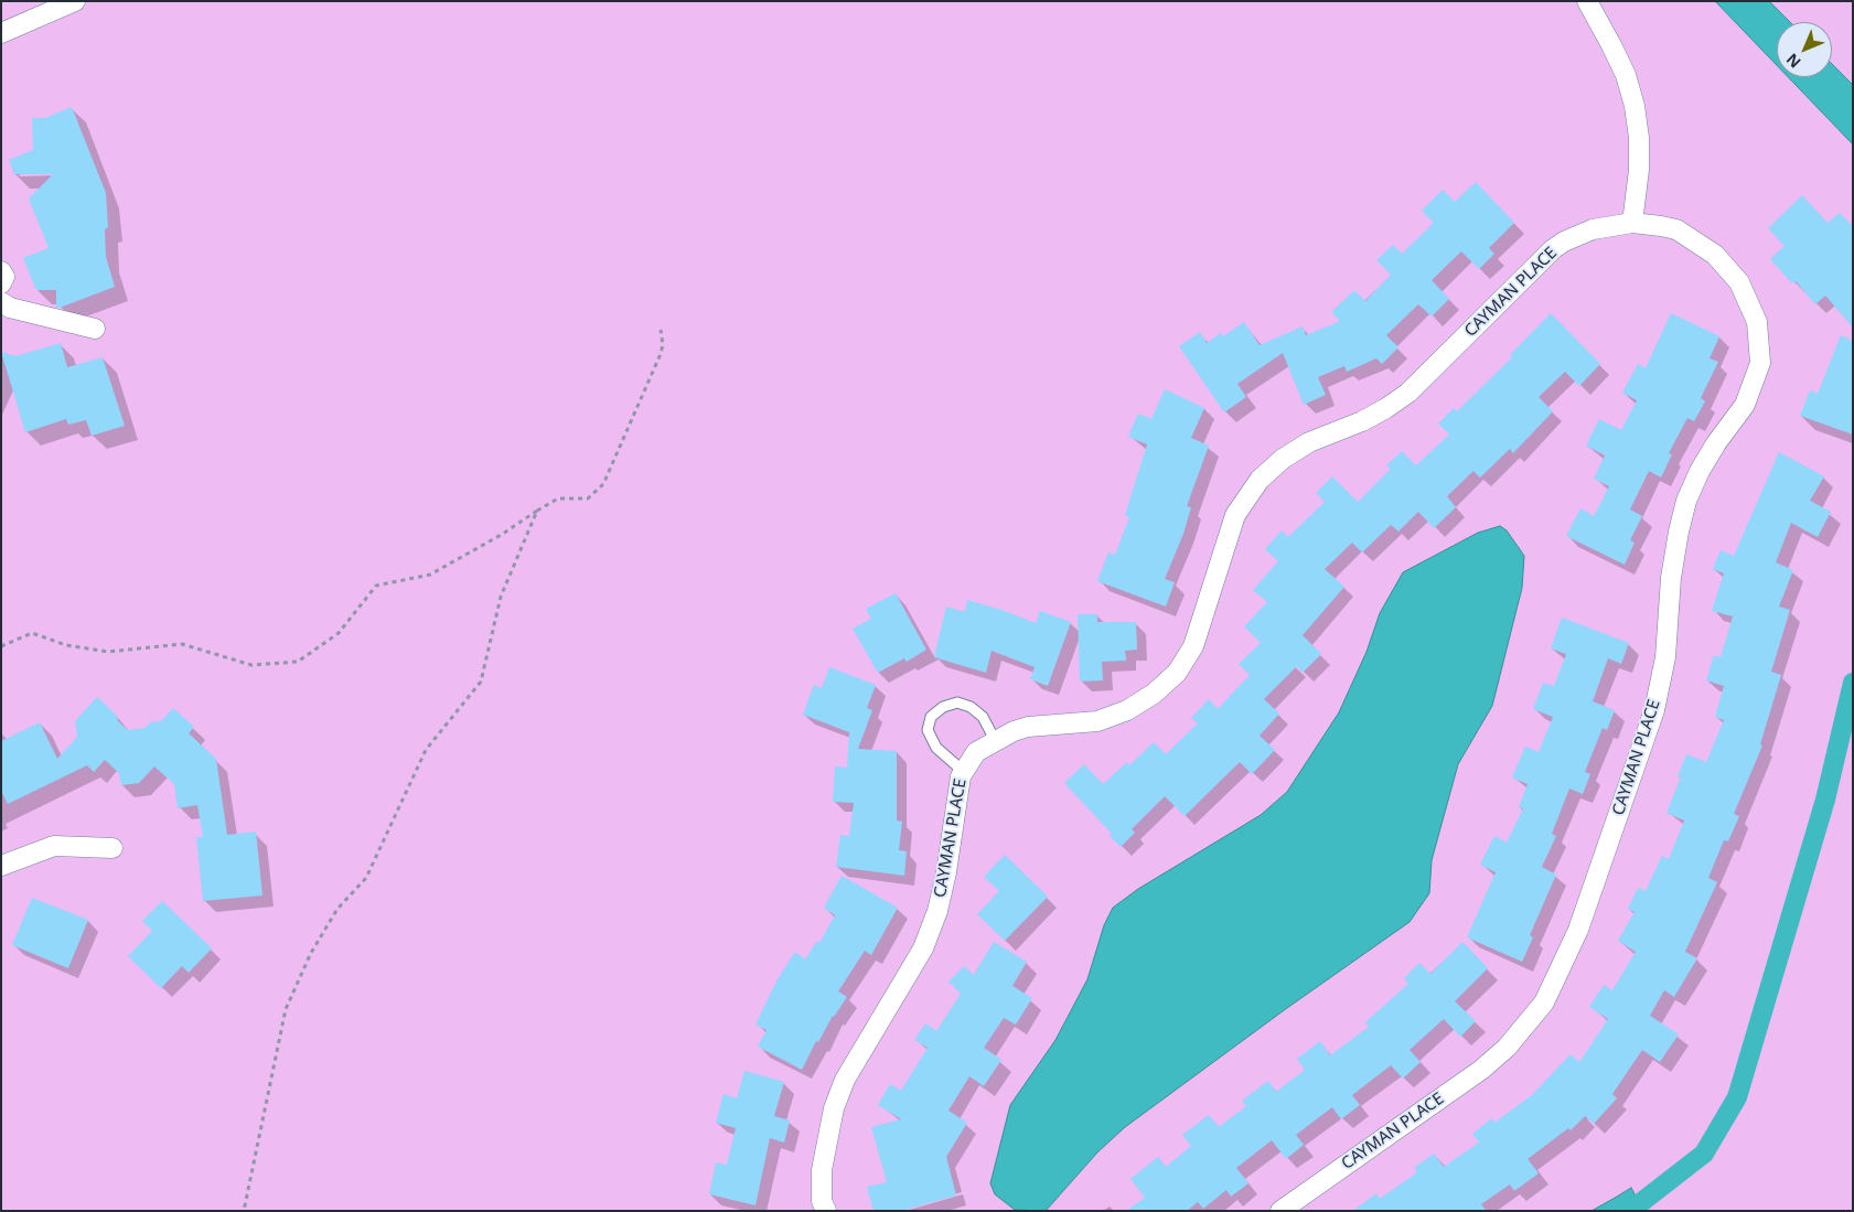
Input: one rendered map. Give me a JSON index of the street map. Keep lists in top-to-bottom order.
{
  "streets": {
    "street": ["CAYMAN PLACE"]
  },
  "north": "bottom left"
}
